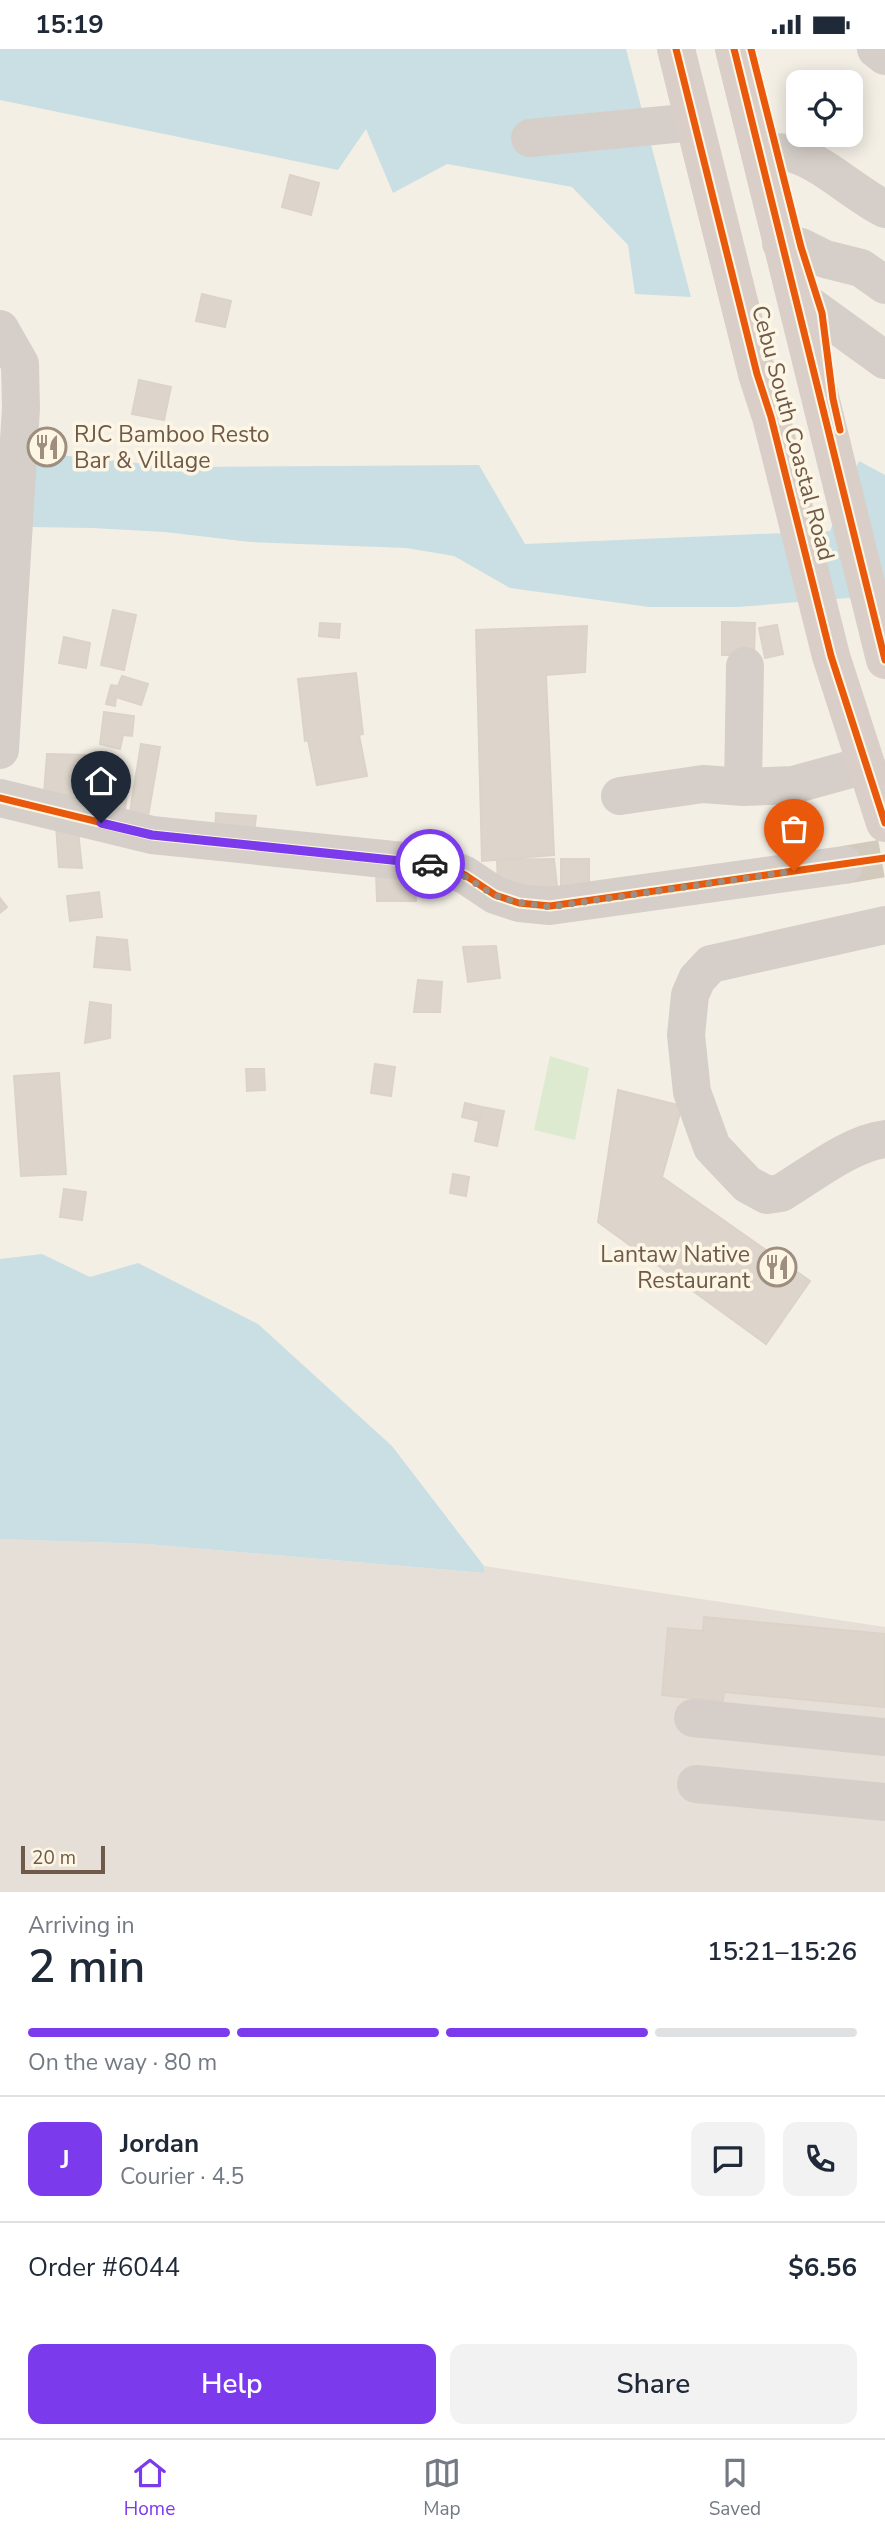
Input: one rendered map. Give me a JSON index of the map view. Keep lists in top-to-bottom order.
{
  "streets": {
    "highway": ["Cebu South Coastal Road"]
  },
  "places": {
    "restaurant": ["RJC Bamboo Resto Bar & Village", "Lantaw Native Restaurant"]
  },
  "scale_bar": "20 m",
  "page": {
    "status": "15:19",
    "scale": "20 m",
    "heading": ["2 min", "Arriving in", "15:21–15:26"],
    "panel": [
      "Jordan",
      "Courier · 4.5",
      "Order #6044",
      "$6.56"
    ],
    "bar": "On the way · 80 m",
    "round": "J",
    "buttons": ["Help", "Share"],
    "tabs": ["Home", "Map", "Saved"]
  }
}
